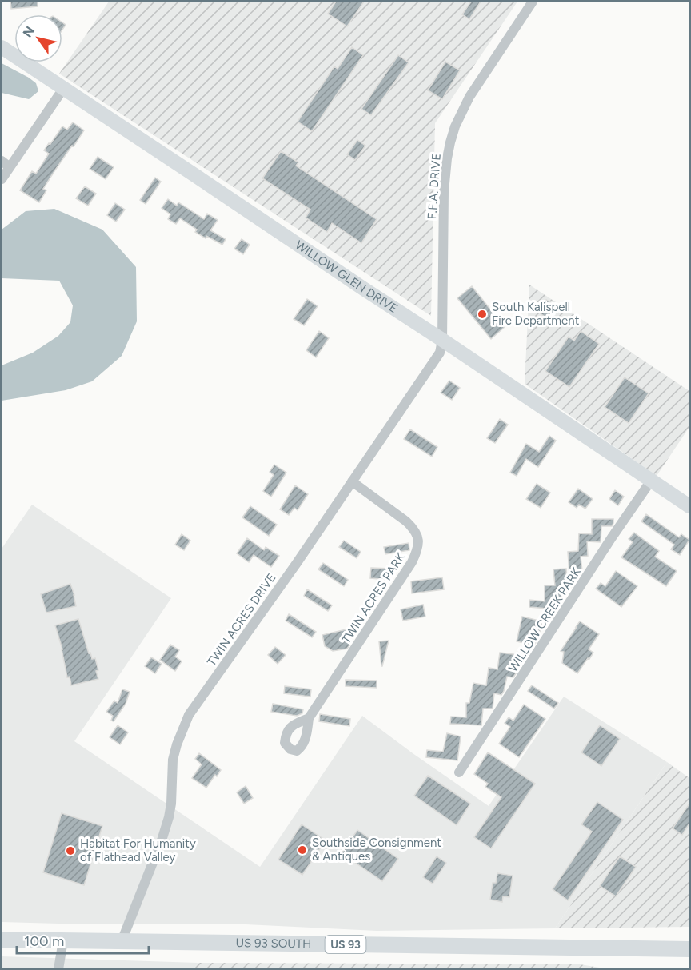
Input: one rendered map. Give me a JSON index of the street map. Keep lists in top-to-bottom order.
{
  "streets": {
    "main road": ["WILLOW GLEN DRIVE", "US 93 SOUTH", "US 93"],
    "street": [
      "F.F.A. DRIVE",
      "TWIN ACRES PARK",
      "TWIN ACRES DRIVE",
      "WILLOW CREEK PARK"
    ]
  },
  "crossings": [
    ["F.F.A. DRIVE", "WILLOW GLEN DRIVE"],
    ["F.F.A. DRIVE", "TWIN ACRES DRIVE"],
    ["WILLOW GLEN DRIVE", "TWIN ACRES DRIVE"],
    ["WILLOW GLEN DRIVE", "WILLOW CREEK PARK"],
    ["TWIN ACRES PARK", "TWIN ACRES DRIVE"],
    ["TWIN ACRES DRIVE", "US 93 SOUTH"]
  ],
  "places": ["South Kalispell Fire Department", "Southside Consignment & Antiques", "Habitat For Humanity of Flathead Valley"],
  "scale_bar": "100 m",
  "north": "top left"
}
